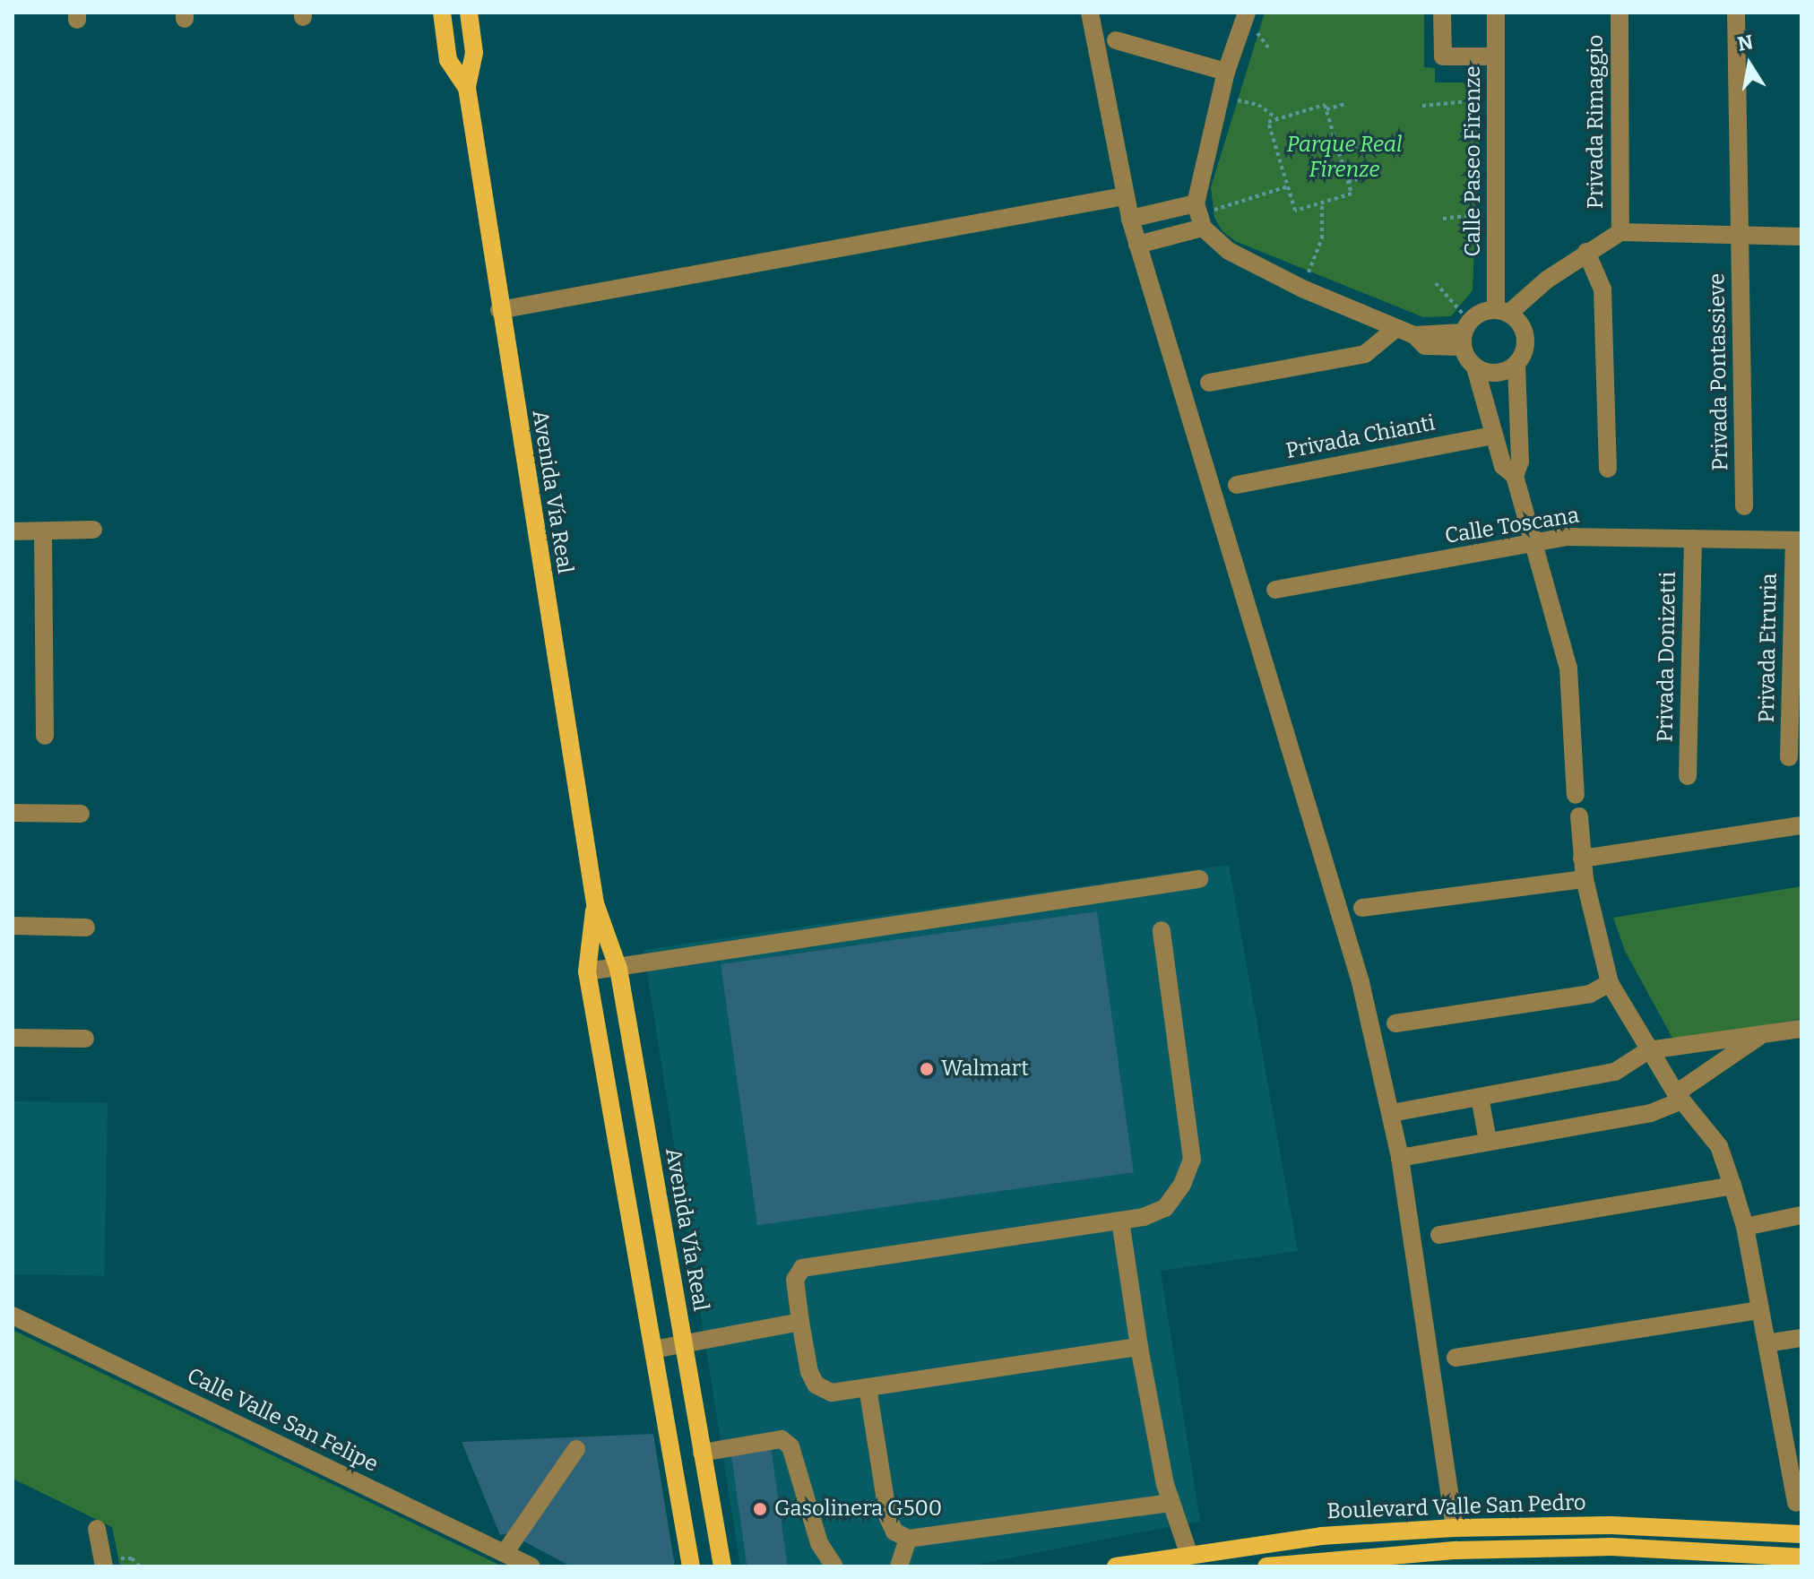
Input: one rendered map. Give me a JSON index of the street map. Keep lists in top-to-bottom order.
{
  "streets": {
    "main road": ["Avenida Vía Real", "Boulevard Valle San Pedro"],
    "street": [
      "Privada Rimaggio",
      "Calle Paseo Firenze",
      "Privada Pontassieve",
      "Privada Chianti",
      "Calle Toscana",
      "Privada Etruria",
      "Privada Donizetti",
      "Calle Valle San Felipe"
    ]
  },
  "crossings": [
    ["Calle Toscana", "Privada Etruria"],
    ["Calle Toscana", "Privada Donizetti"]
  ],
  "parks": ["Parque Real Firenze"],
  "places": ["Walmart", "Gasolinera G500"],
  "north": "top"
}
